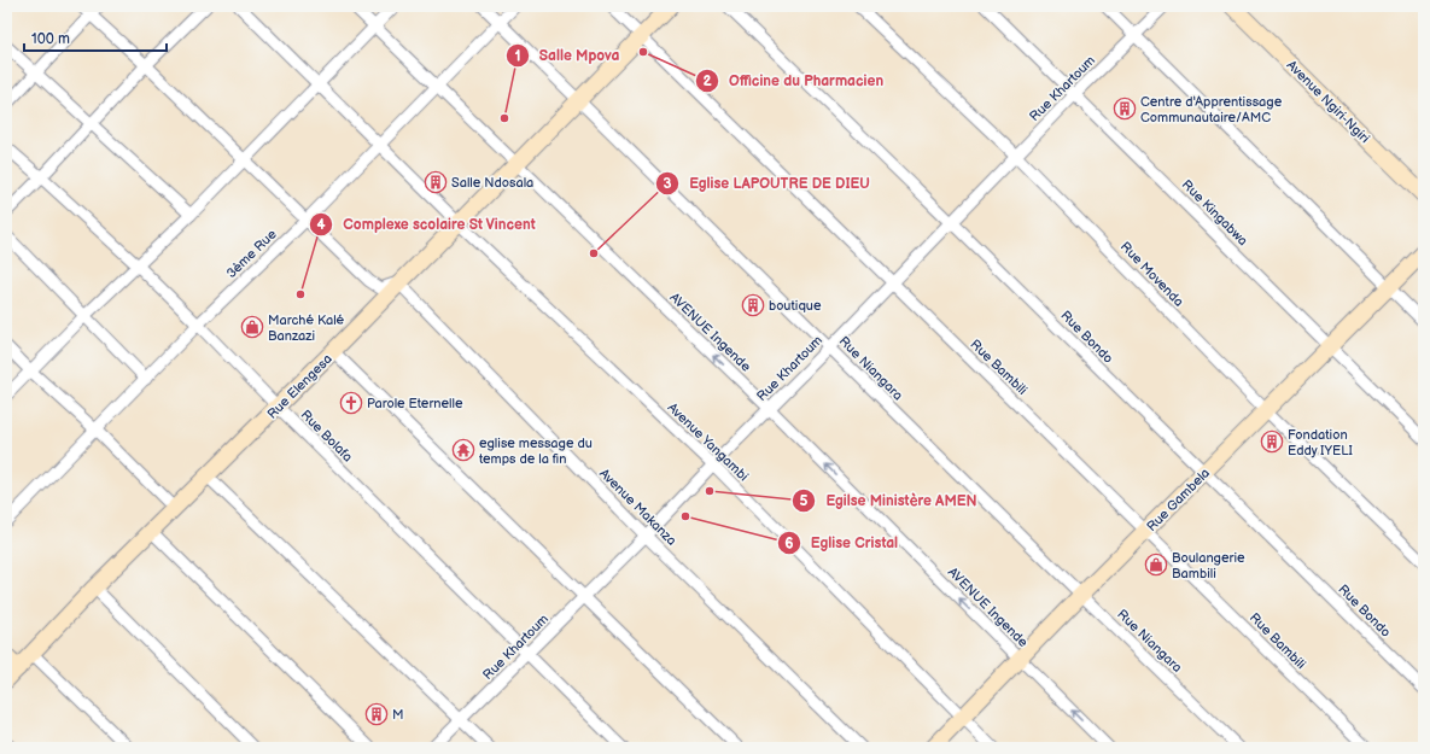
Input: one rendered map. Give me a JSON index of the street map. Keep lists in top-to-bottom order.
{
  "streets": {
    "street": [
      "Rue Khartoum",
      "Avenue Ngiri-Ngiri",
      "Rue Kingabwa",
      "3ème Rue",
      "Rue Movenda",
      "AVENUE Ingende",
      "Rue Bondo",
      "Rue Bambili",
      "Rue Niangara",
      "Rue Elengesa",
      "Rue Bolafa",
      "Avenue Yangambi",
      "Rue Gambela",
      "Avenue Makanza"
    ]
  },
  "crossings": [
    ["Rue Khartoum", "Rue Kingabwa"],
    ["Rue Khartoum", "Rue Movenda"],
    ["Rue Khartoum", "AVENUE Ingende"],
    ["Rue Khartoum", "Rue Bondo"],
    ["Rue Khartoum", "Rue Bambili"],
    ["Rue Khartoum", "Rue Niangara"],
    ["Rue Khartoum", "Rue Bolafa"],
    ["Rue Khartoum", "Avenue Yangambi"],
    ["Rue Khartoum", "Avenue Makanza"],
    ["Rue Kingabwa", "Rue Gambela"],
    ["3ème Rue", "AVENUE Ingende"],
    ["3ème Rue", "Rue Niangara"],
    ["3ème Rue", "Rue Bolafa"],
    ["3ème Rue", "Avenue Yangambi"],
    ["Rue Movenda", "Rue Gambela"],
    ["AVENUE Ingende", "Rue Elengesa"],
    ["AVENUE Ingende", "Rue Gambela"],
    ["Rue Bondo", "Rue Gambela"],
    ["Rue Bambili", "Rue Elengesa"],
    ["Rue Bambili", "Rue Gambela"],
    ["Rue Niangara", "Rue Elengesa"],
    ["Rue Niangara", "Rue Gambela"],
    ["Rue Elengesa", "Rue Bolafa"],
    ["Rue Elengesa", "Avenue Yangambi"],
    ["Rue Elengesa", "Avenue Makanza"],
    ["Avenue Yangambi", "Rue Gambela"]
  ],
  "one_way": ["AVENUE Ingende"],
  "places": {
    "other": [
      "Officine du Pharmacien",
      "Salle Mpova",
      "Eglise LAPOUTRE DE DIEU",
      "Complexe scolaire St Vincent",
      "Egilse Ministère AMEN",
      "Eglise Cristal"
    ],
    "building": [
      "Centre d'Apprentissage Communautaire/AMC",
      "Salle Ndosala",
      "boutique",
      "Fondation Eddy IYELI",
      "M"
    ],
    "shop": ["Marché Kalé Banzazi", "Boulangerie Bambili"],
    "church": ["Parole Eternelle"],
    "temple": ["eglise message du temps de la fin"]
  },
  "scale_bar": "100 m"
}
